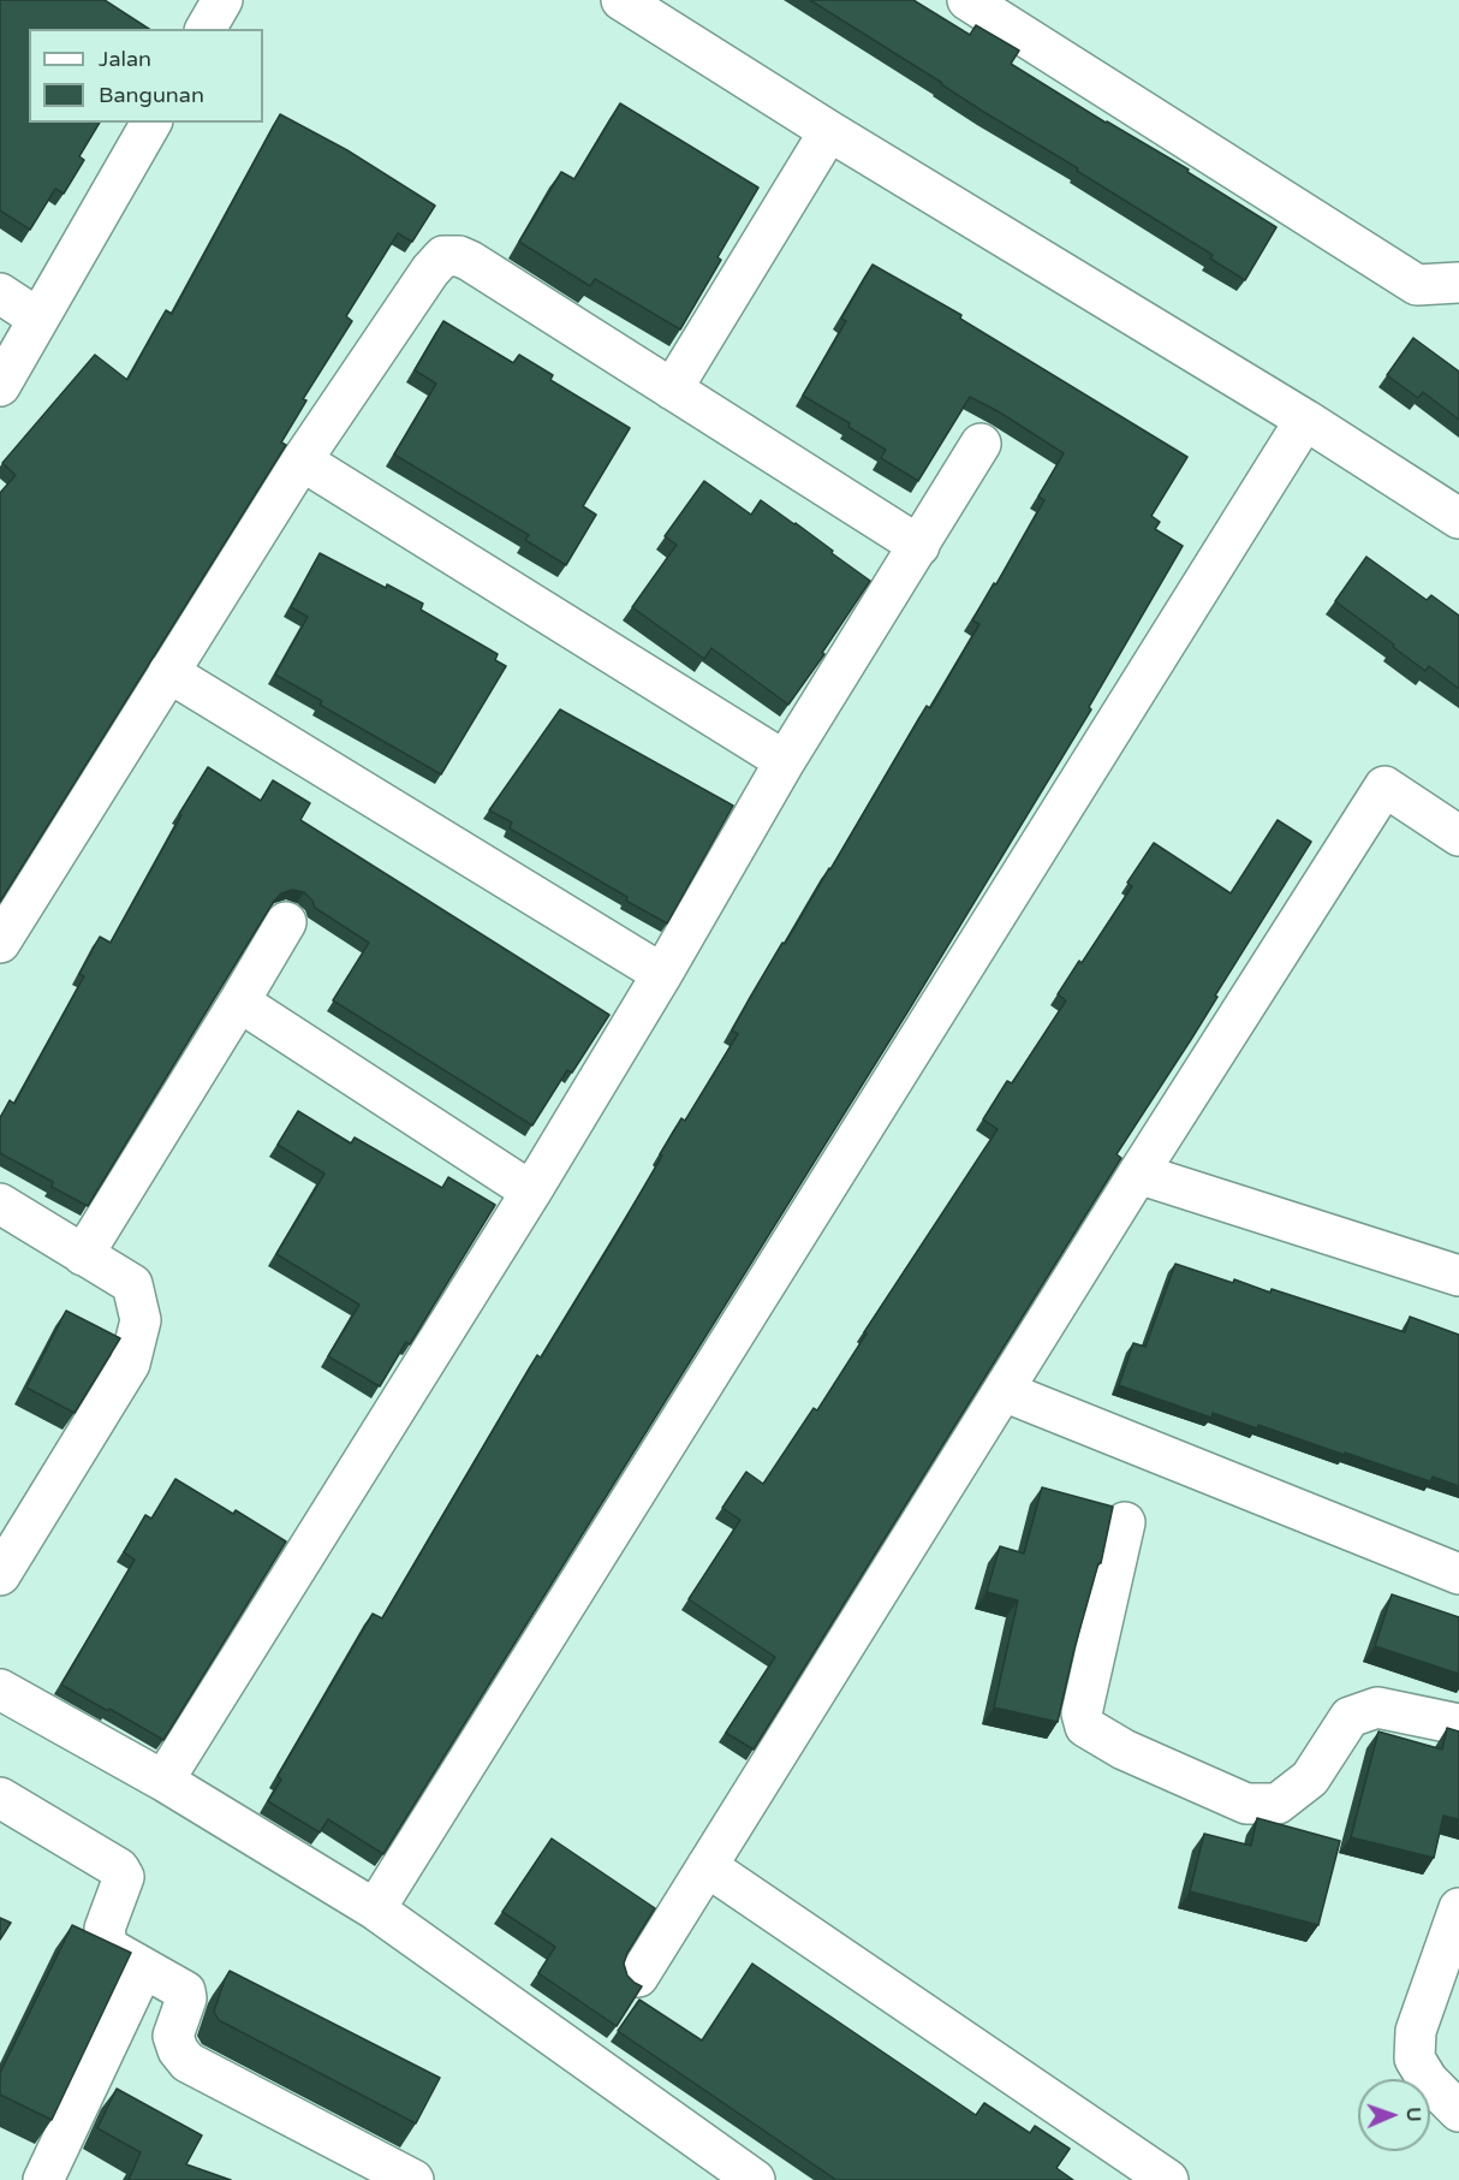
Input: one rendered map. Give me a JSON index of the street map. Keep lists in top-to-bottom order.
{
  "legend": ["Jalan", "Bangunan"],
  "north": "right"
}
